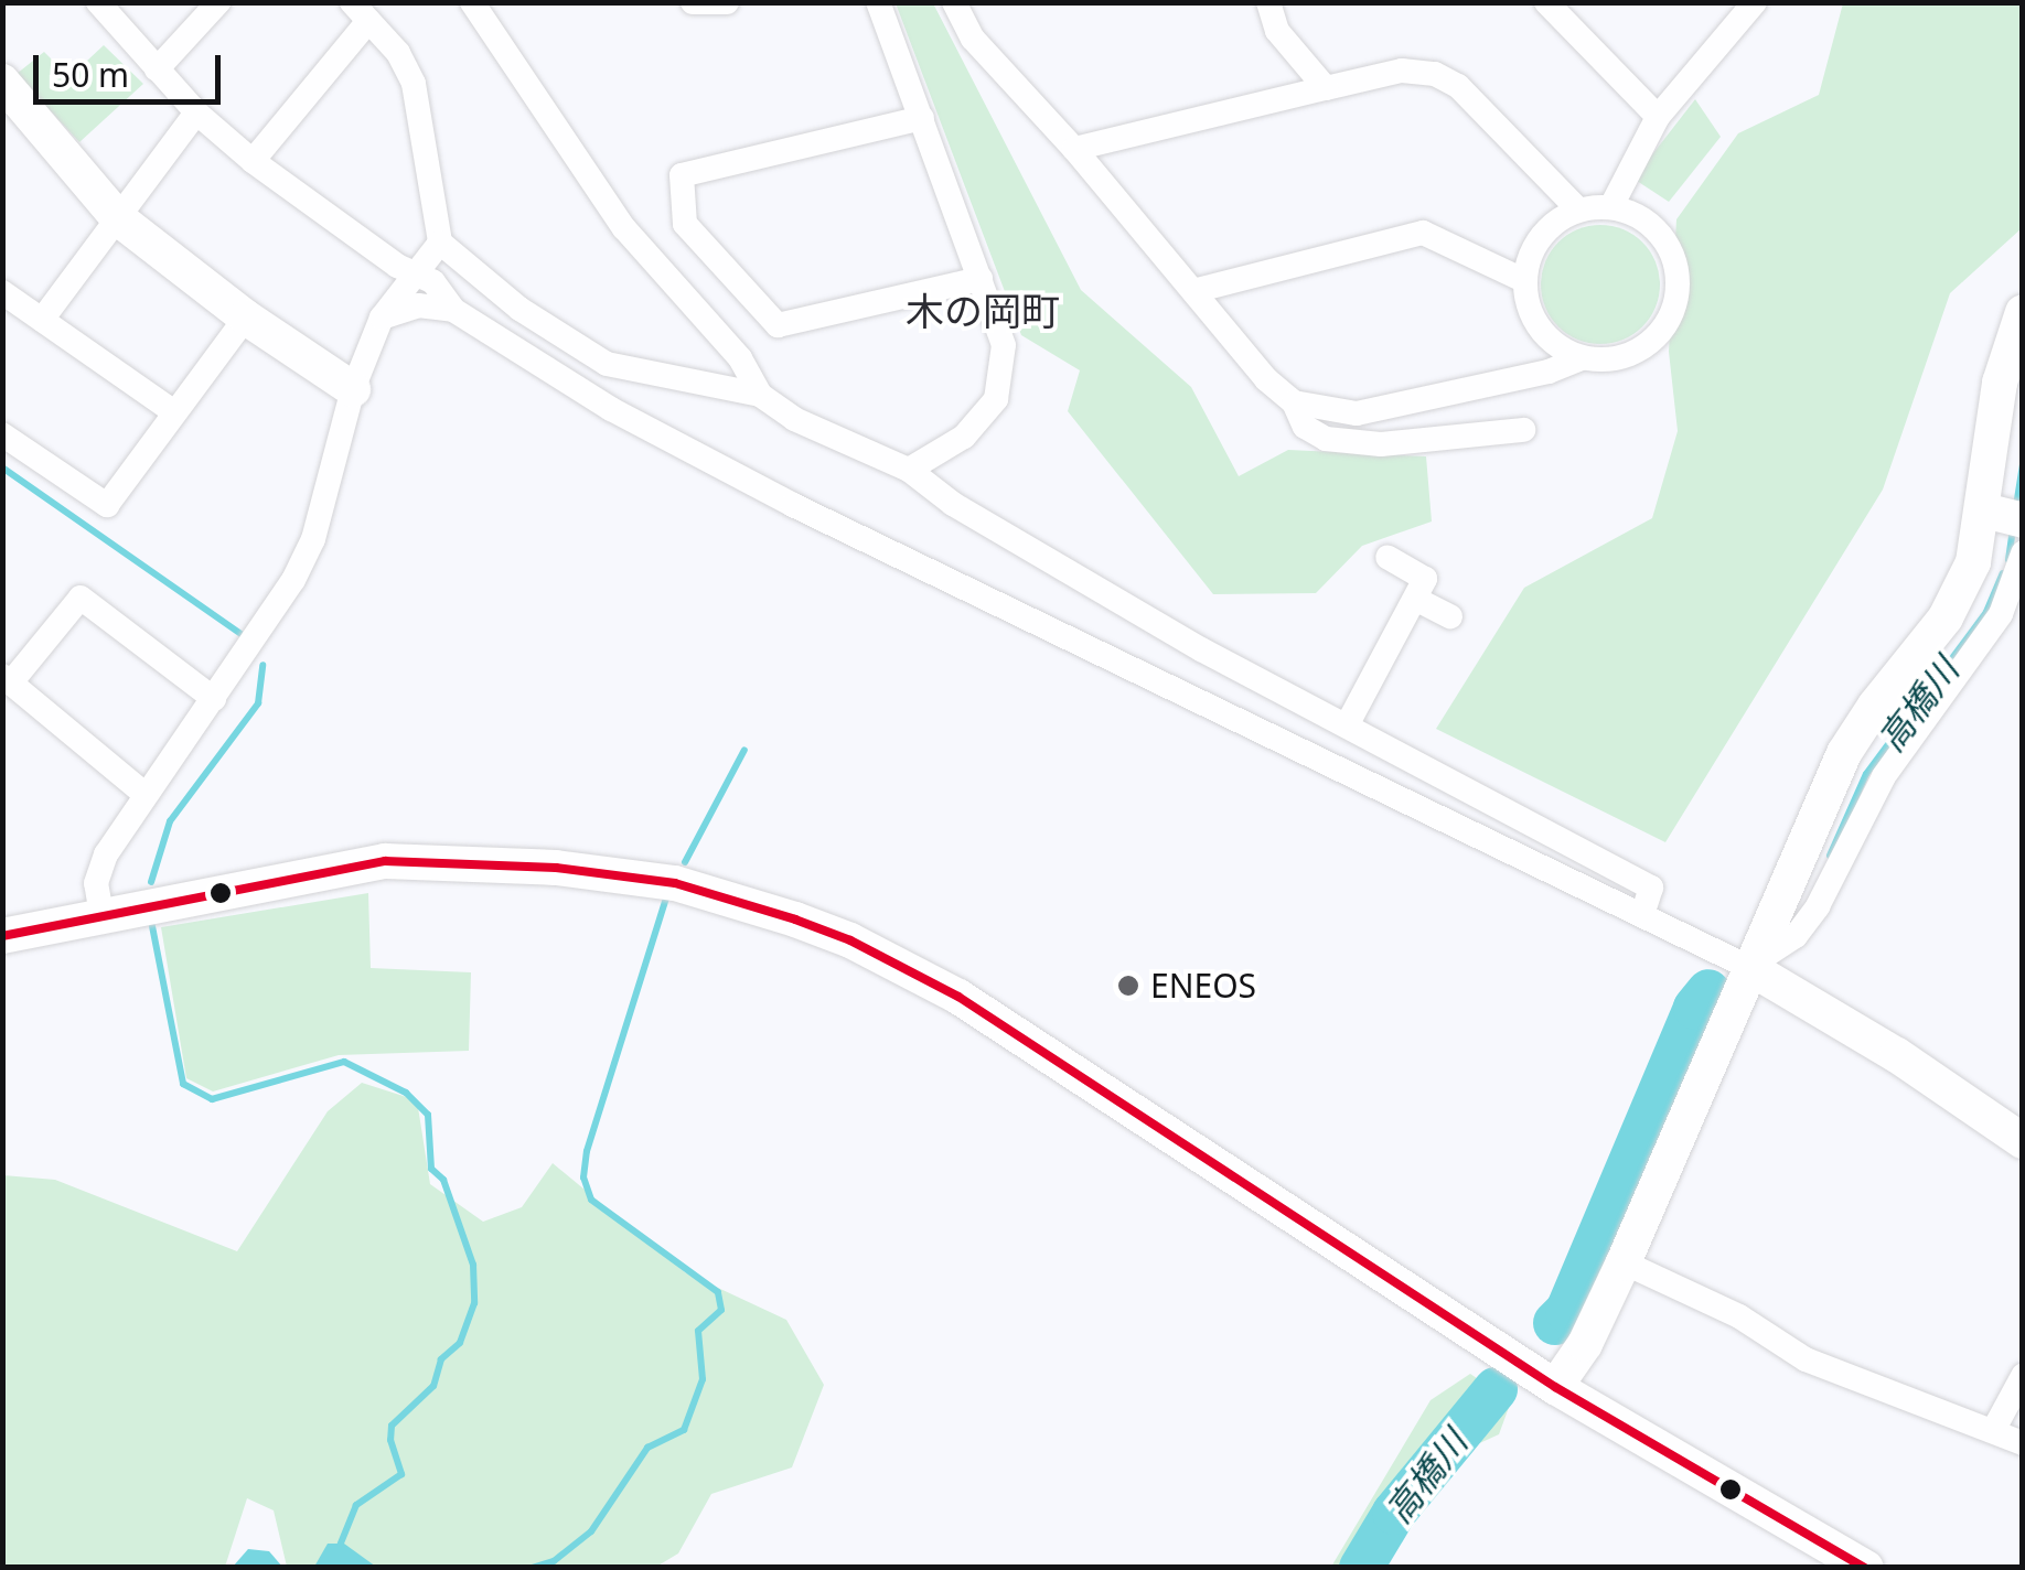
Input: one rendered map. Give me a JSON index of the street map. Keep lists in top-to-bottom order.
{
  "districts": ["木の岡町"],
  "water": ["高橋川"],
  "places": ["ENEOS"],
  "scale_bar": "50 m"
}
